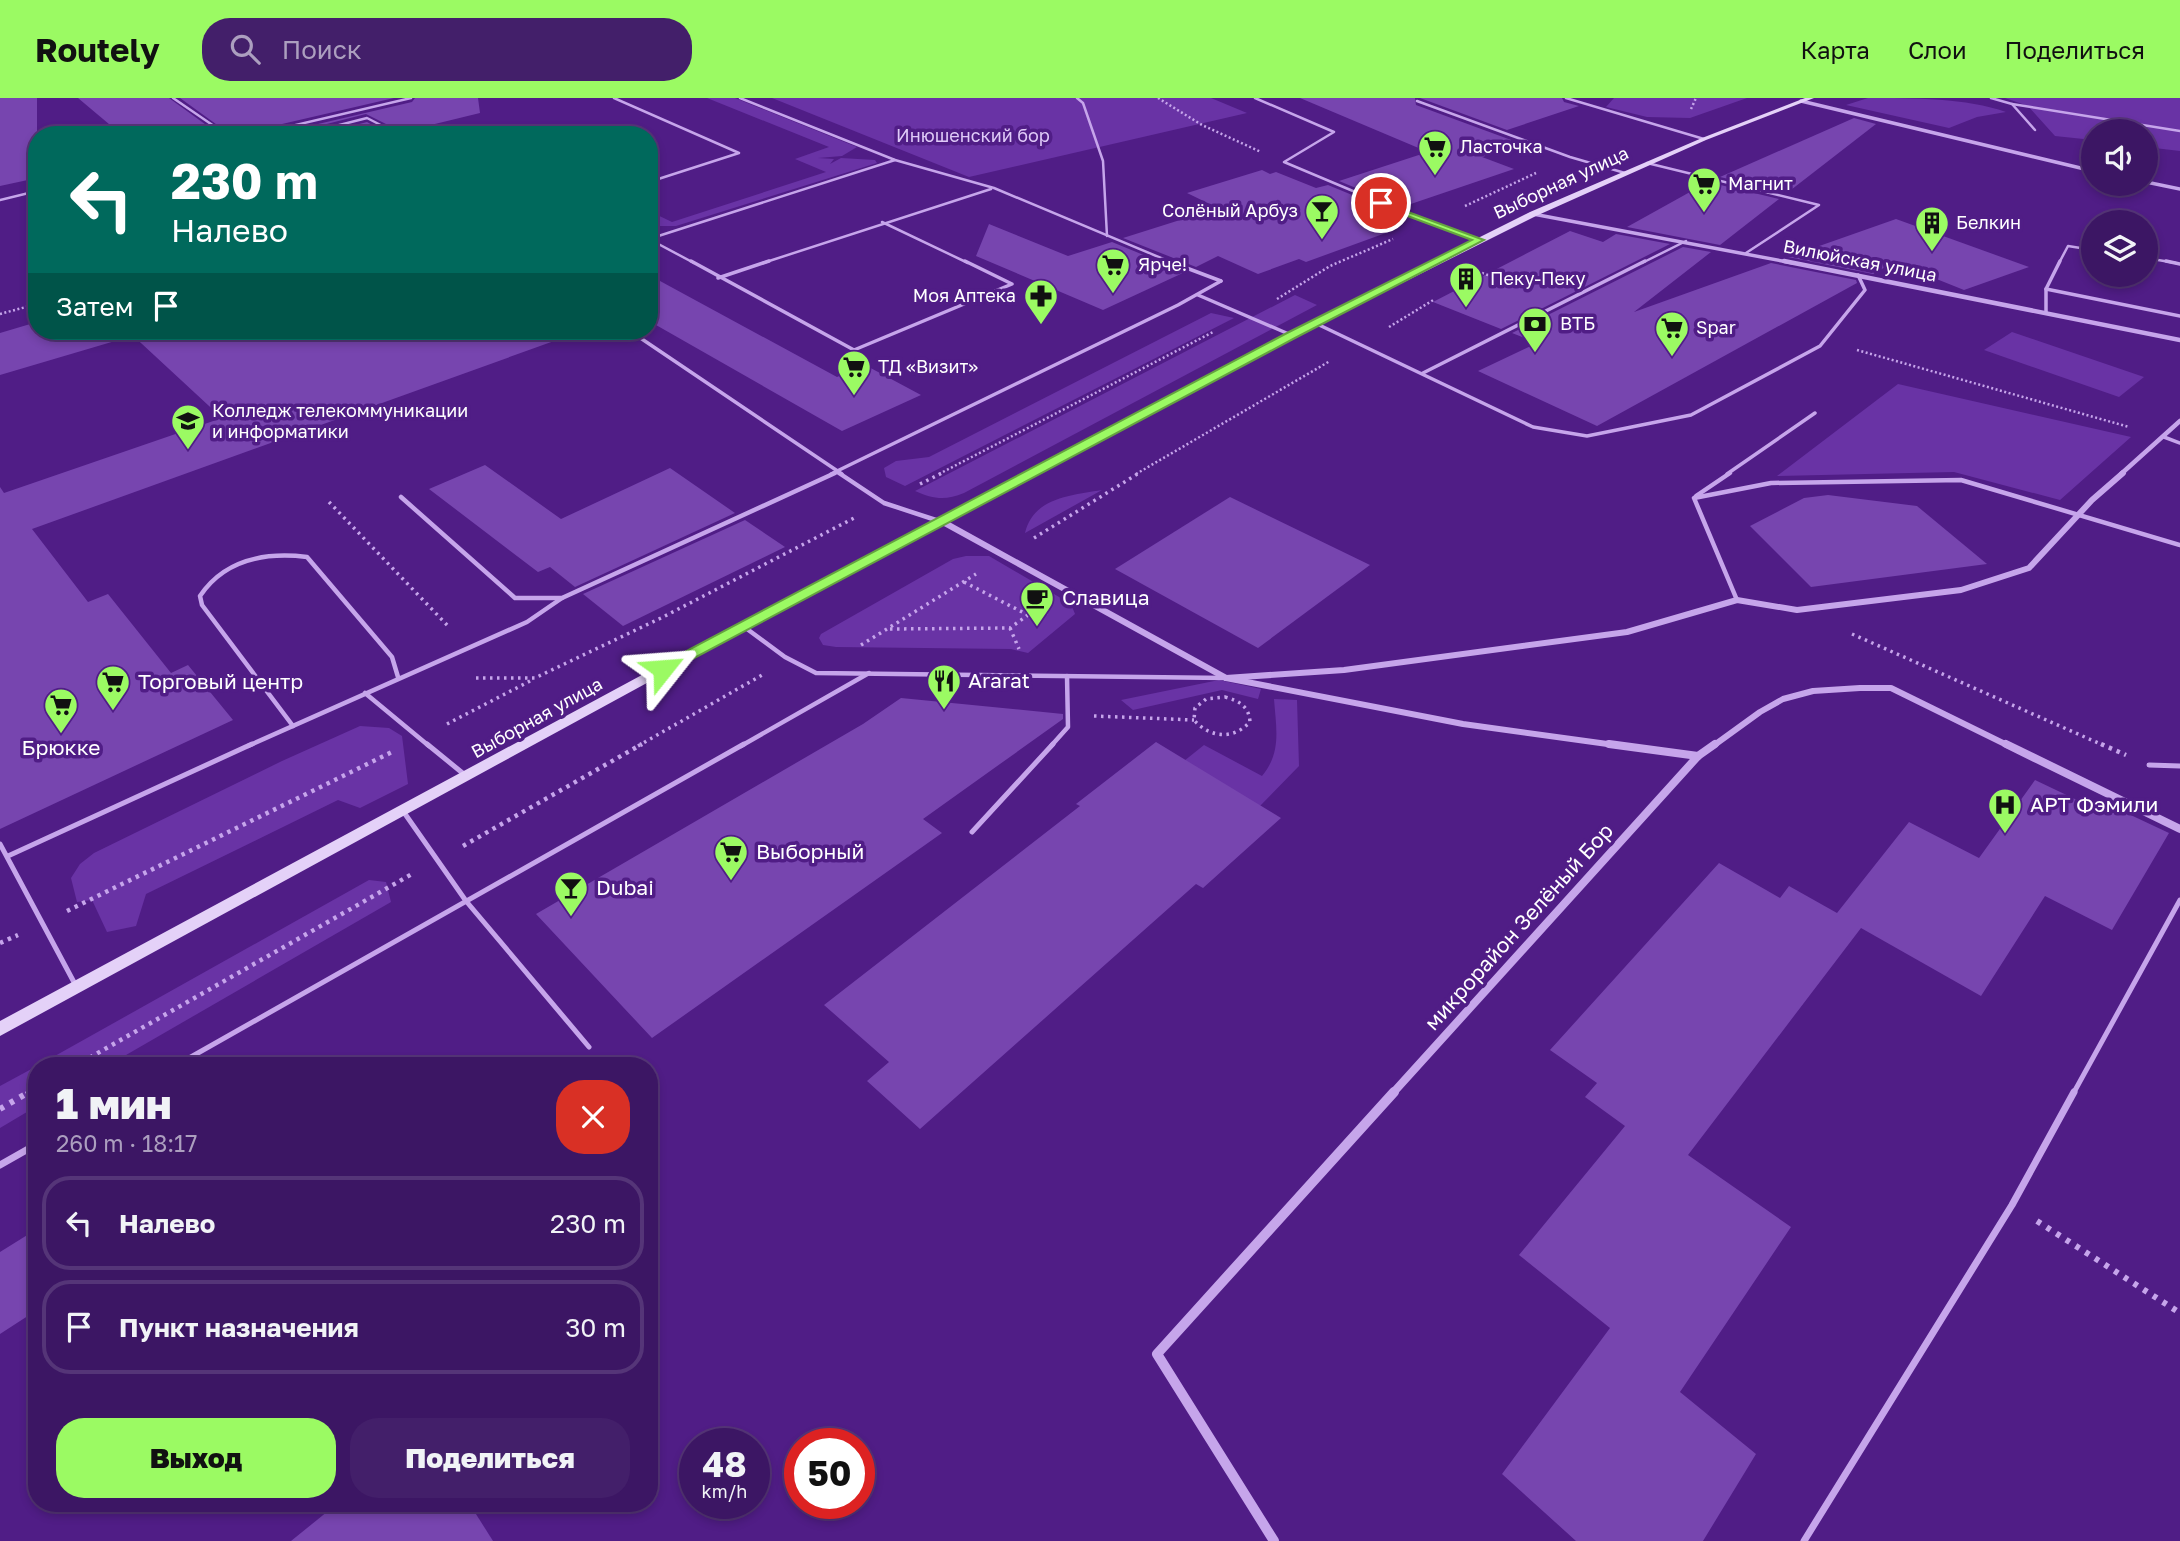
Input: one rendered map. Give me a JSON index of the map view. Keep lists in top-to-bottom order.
{
  "streets": {
    "main road": ["Выборная улица"],
    "street": ["Вилюйская улица", "микрорайон Зелёный Бор"]
  },
  "crossings": [
    ["Выборная улица", "Вилюйская улица"]
  ],
  "parks": ["Инюшенский бор"],
  "places": {
    "supermarket": [
      "Ласточка",
      "Магнит",
      "Ярче!",
      "Spar",
      "ТД «Визит»",
      "Торговый центр",
      "Брюкке",
      "Выборный"
    ],
    "bar": ["Солёный Арбуз", "Dubai"],
    "building": ["Белкин", "Пеку-Пеку"],
    "pharmacy": ["Моя Аптека"],
    "bank": ["ВТБ"],
    "school or university": ["Колледж телекоммуникации и информатики"],
    "cafe": ["Славица"],
    "restaurant": ["Ararat"],
    "hospital": ["АРТ Фэмили"]
  },
  "page": {
    "header": "Routely",
    "search": "Поиск",
    "nav": ["Карта", "Слои", "Поделиться"],
    "turn": ["230 m", "Налево"],
    "then": "Затем",
    "heading": ["1 мин", "260 m · 18:17"],
    "list": [
      {
        "name": "Налево",
        "value": "230 m"
      },
      {
        "name": "Пункт назначения",
        "value": "30 m"
      }
    ],
    "buttons": ["Выход", "Поделиться"],
    "speed": "48 km/h",
    "limit": "50"
  }
}
